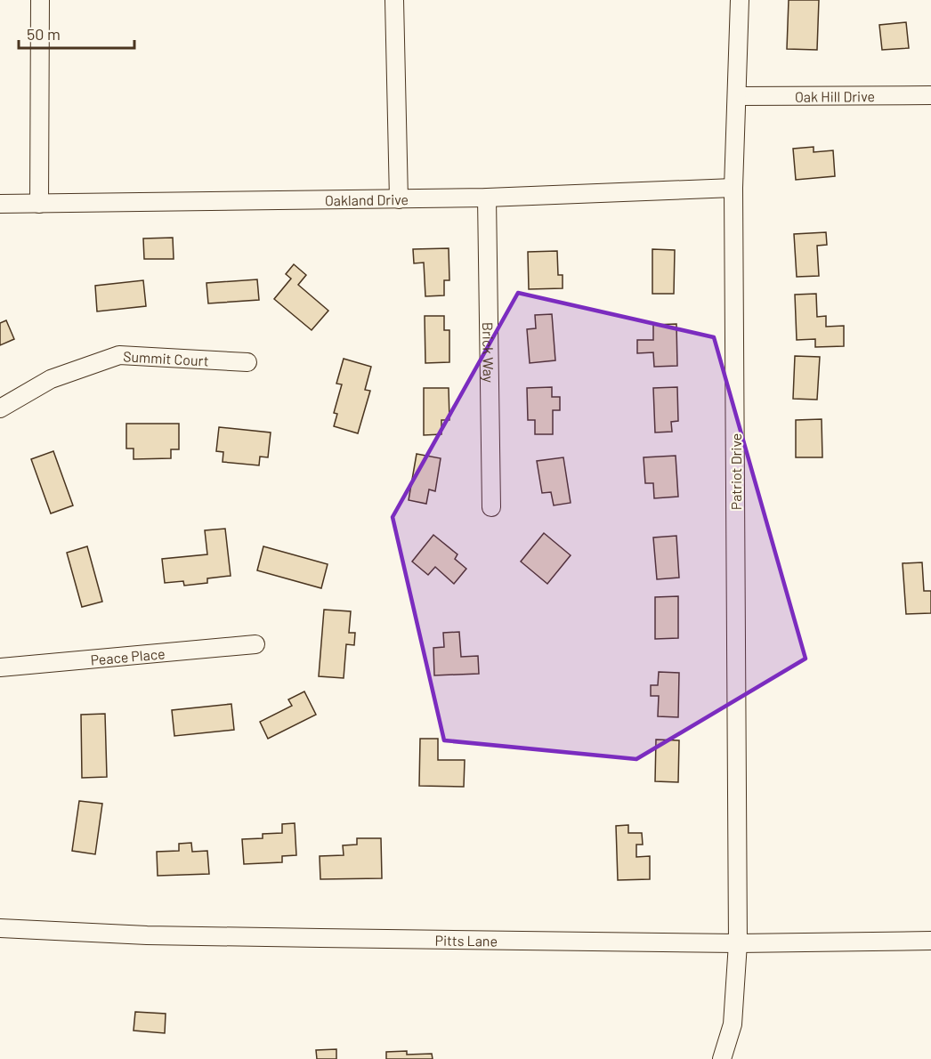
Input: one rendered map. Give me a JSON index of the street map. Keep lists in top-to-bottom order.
{
  "streets": {
    "street": [
      "Oak Hill Drive",
      "Oakland Drive",
      "Brick Way",
      "Summit Court",
      "Patriot Drive",
      "Peace Place",
      "Pitts Lane"
    ]
  },
  "crossings": [
    ["Oak Hill Drive", "Patriot Drive"],
    ["Oakland Drive", "Brick Way"],
    ["Oakland Drive", "Patriot Drive"],
    ["Patriot Drive", "Pitts Lane"]
  ],
  "scale_bar": "50 m"
}
